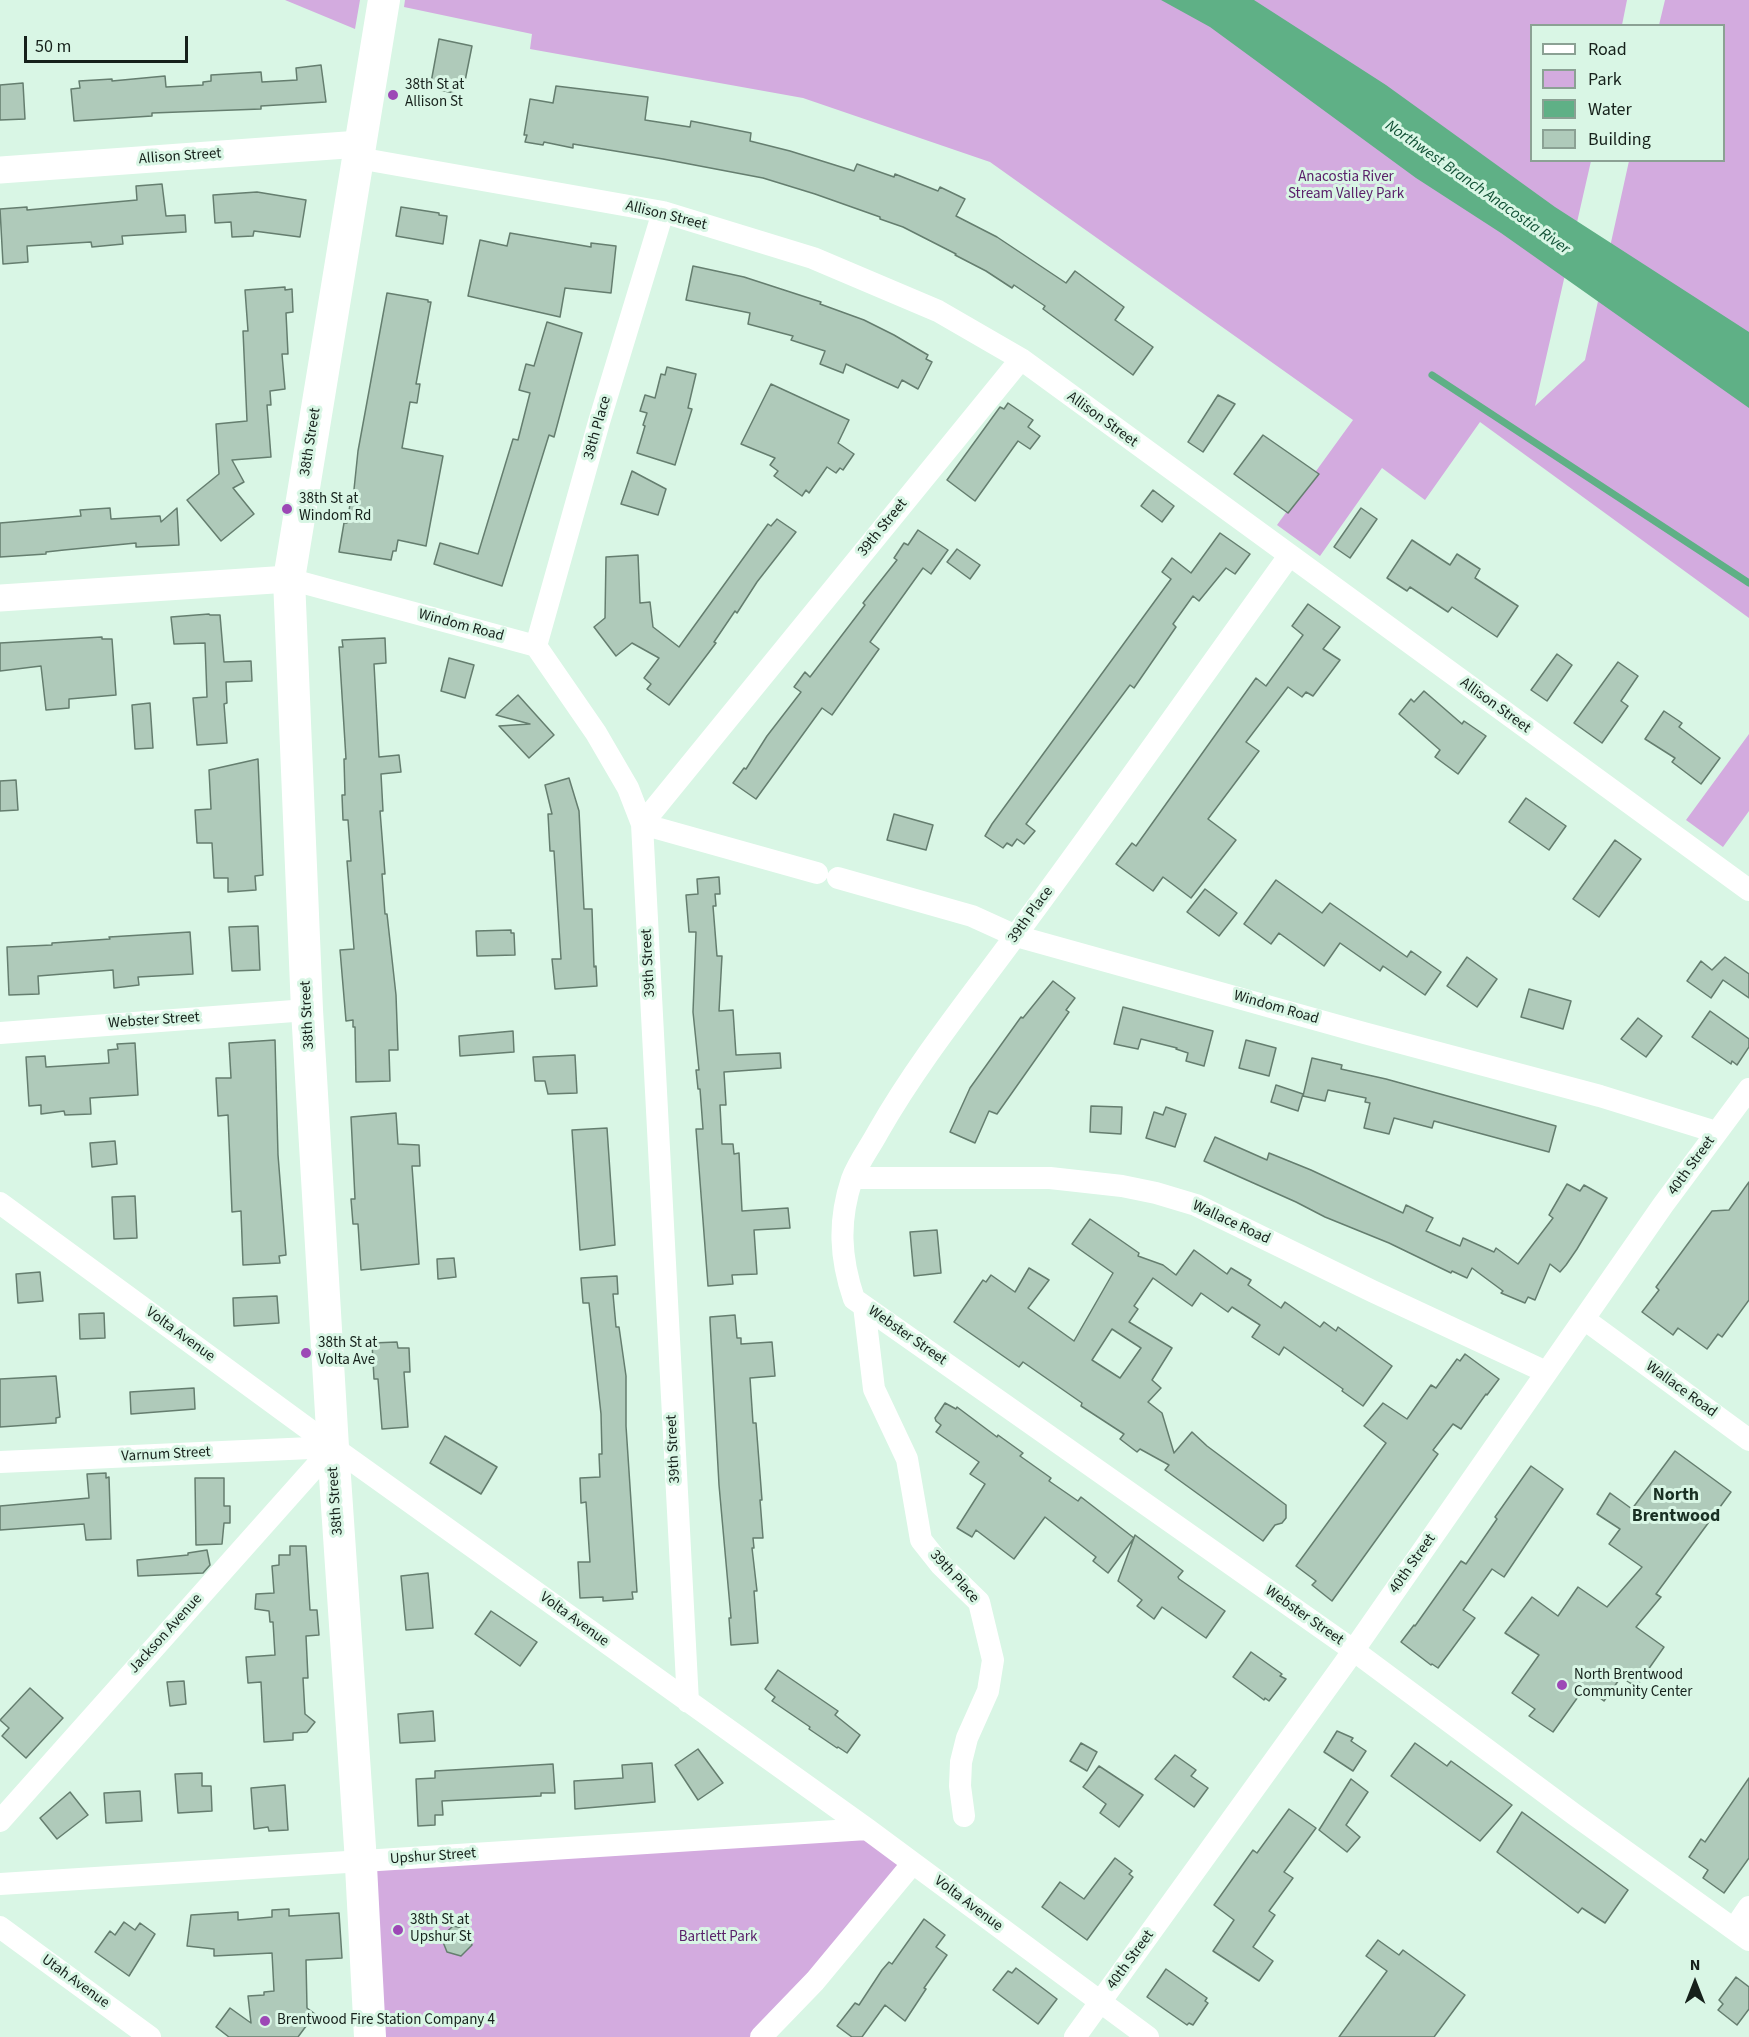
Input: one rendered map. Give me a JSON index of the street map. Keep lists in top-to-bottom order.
{
  "streets": {
    "main road": ["38th Street"],
    "street": [
      "Allison Street",
      "38th Place",
      "39th Street",
      "Windom Road",
      "39th Place",
      "Webster Street",
      "40th Street",
      "Wallace Road",
      "Volta Avenue",
      "Varnum Street",
      "Jackson Avenue",
      "Upshur Street",
      "Utah Avenue"
    ]
  },
  "crossings": [
    ["Allison Street", "38th Place"],
    ["Allison Street", "38th Street"],
    ["Allison Street", "39th Street"],
    ["Allison Street", "39th Place"],
    ["38th Place", "Windom Road"],
    ["38th Street", "Windom Road"],
    ["38th Street", "Webster Street"],
    ["38th Street", "Volta Avenue"],
    ["38th Street", "Varnum Street"],
    ["38th Street", "Jackson Avenue"],
    ["38th Street", "Upshur Street"],
    ["39th Street", "Windom Road"],
    ["39th Street", "Volta Avenue"],
    ["Windom Road", "39th Place"],
    ["Windom Road", "40th Street"],
    ["39th Place", "Webster Street"],
    ["39th Place", "Wallace Road"],
    ["Webster Street", "40th Street"],
    ["40th Street", "Wallace Road"],
    ["40th Street", "Volta Avenue"],
    ["Volta Avenue", "Varnum Street"],
    ["Volta Avenue", "Jackson Avenue"],
    ["Volta Avenue", "Upshur Street"],
    ["Varnum Street", "Jackson Avenue"]
  ],
  "districts": ["North Brentwood"],
  "water": ["Northwest Branch Anacostia River"],
  "parks": ["Anacostia River Stream Valley Park", "Bartlett Park"],
  "places": [
    "38th St at Allison St",
    "38th St at Windom Rd",
    "38th St at Volta Ave",
    "North Brentwood Community Center",
    "38th St at Upshur St",
    "Brentwood Fire Station Company 4"
  ],
  "legend": [
    "Road",
    "Park",
    "Water",
    "Building"
  ],
  "scale_bar": "50 m",
  "north": "top"
}
